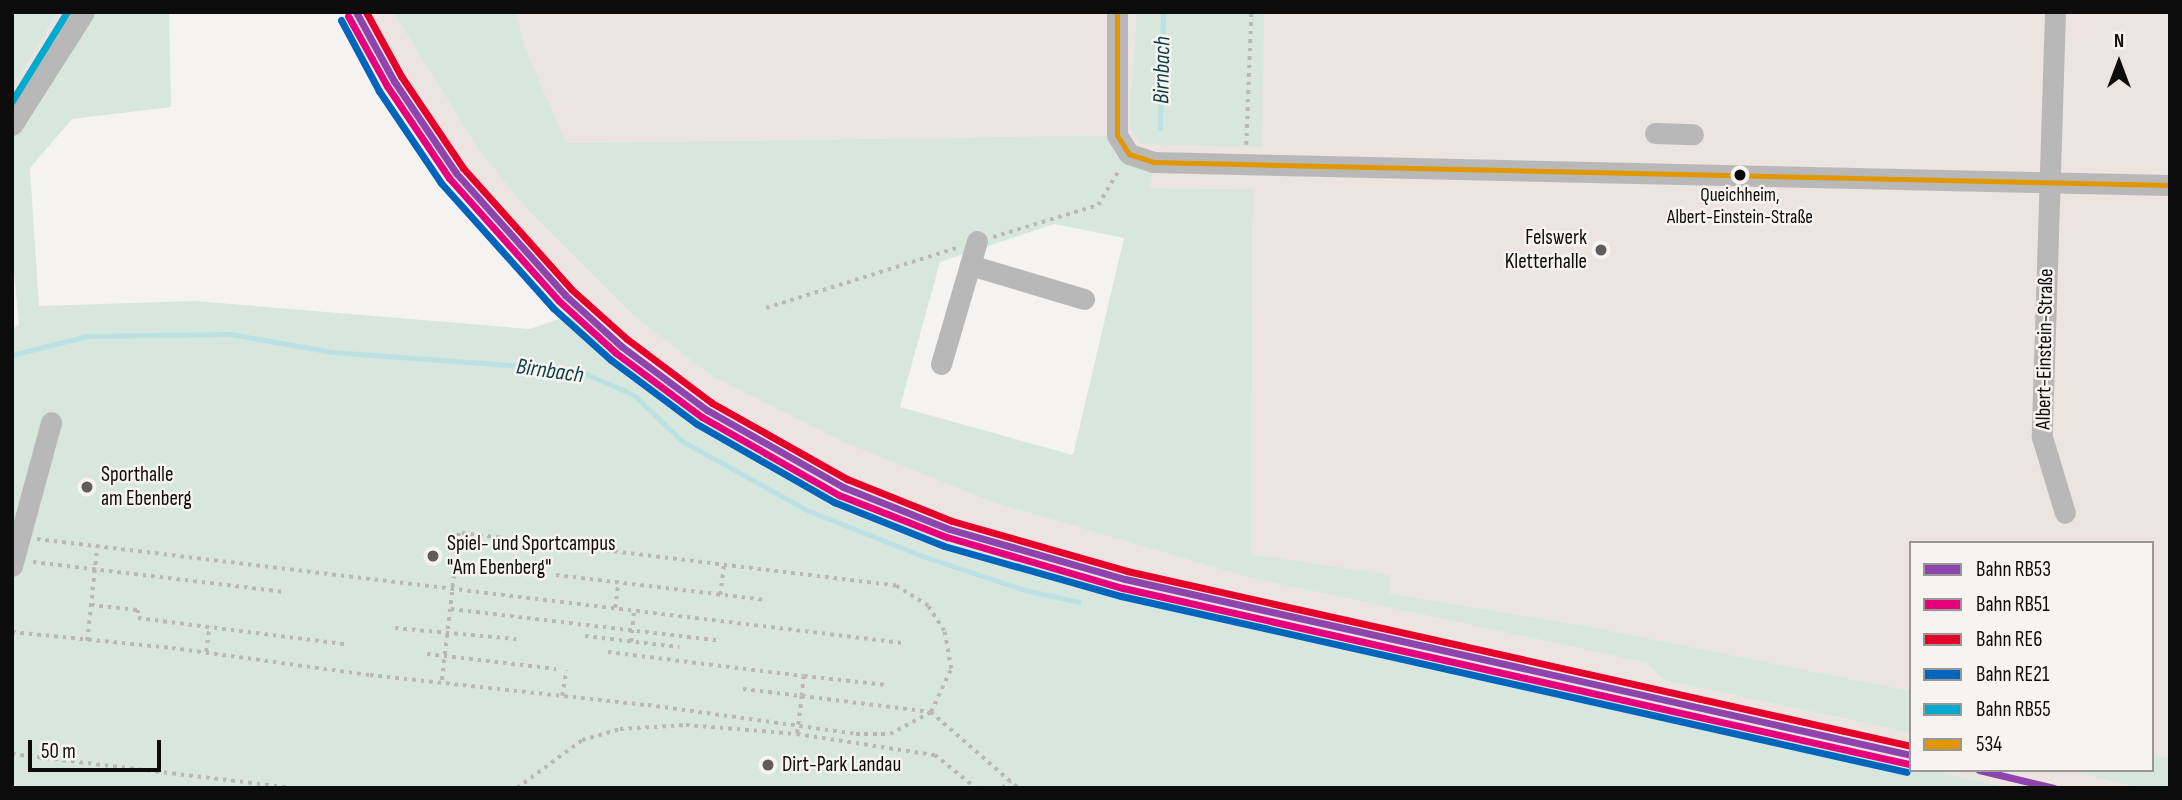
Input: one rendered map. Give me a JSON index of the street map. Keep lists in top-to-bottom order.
{
  "streets": {
    "street": ["Albert-Einstein-Straße"]
  },
  "water": ["Birnbach"],
  "places": [
    "Queichheim, Albert-Einstein-Straße",
    "Felswerk Kletterhalle",
    "Sporthalle am Ebenberg",
    "Spiel- und Sportcampus \"Am Ebenberg\"",
    "Dirt-Park Landau"
  ],
  "lines": [
    "rail line RB53",
    "rail line RE6",
    "rail line RB55",
    "transit line 534",
    "rail line RB51",
    "rail line RE21"
  ],
  "legend": [
    "Bahn RB53",
    "Bahn RB51",
    "Bahn RE6",
    "Bahn RE21",
    "Bahn RB55",
    "534"
  ],
  "scale_bar": "50 m",
  "north": "top"
}
